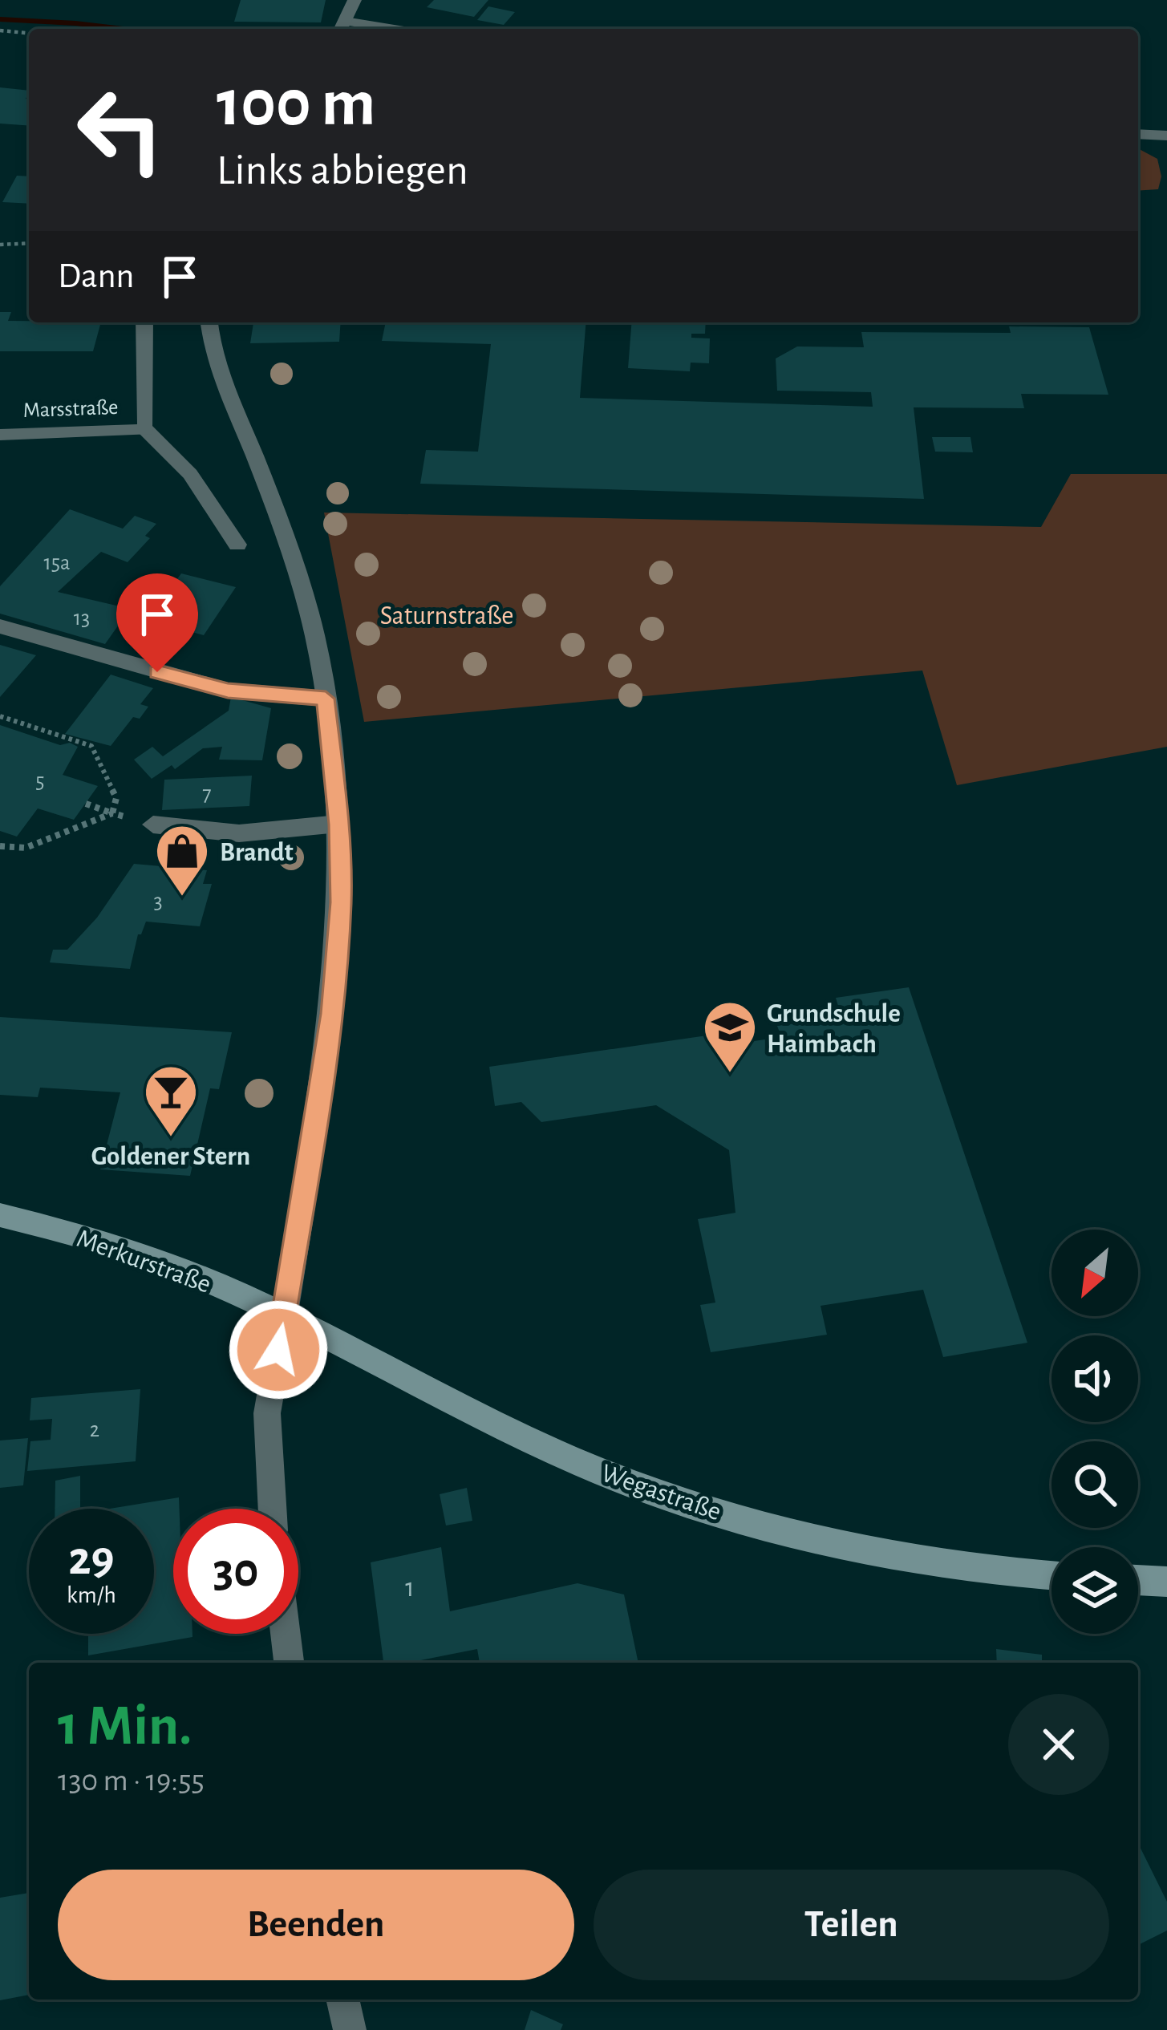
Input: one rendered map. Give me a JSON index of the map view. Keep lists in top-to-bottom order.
{
  "streets": {
    "main road": ["Merkurstraße", "Wegastraße"],
    "street": ["Marsstraße"]
  },
  "crossings": [
    ["Merkurstraße", "Wegastraße"]
  ],
  "parks": ["Saturnstraße"],
  "places": {
    "shop": ["Brandt"],
    "school or university": ["Grundschule Haimbach"],
    "bar": ["Goldener Stern"]
  },
  "house_numbers": [
    "15a",
    "13",
    "5",
    "7",
    "3",
    "2",
    "1"
  ],
  "north": "bottom left",
  "page": {
    "turn": ["100 m", "Links abbiegen"],
    "then": "Dann",
    "speed": "29 km/h",
    "limit": "30",
    "heading": ["1 Min.", "130 m · 19:55"],
    "buttons": ["Beenden", "Teilen"]
  }
}
